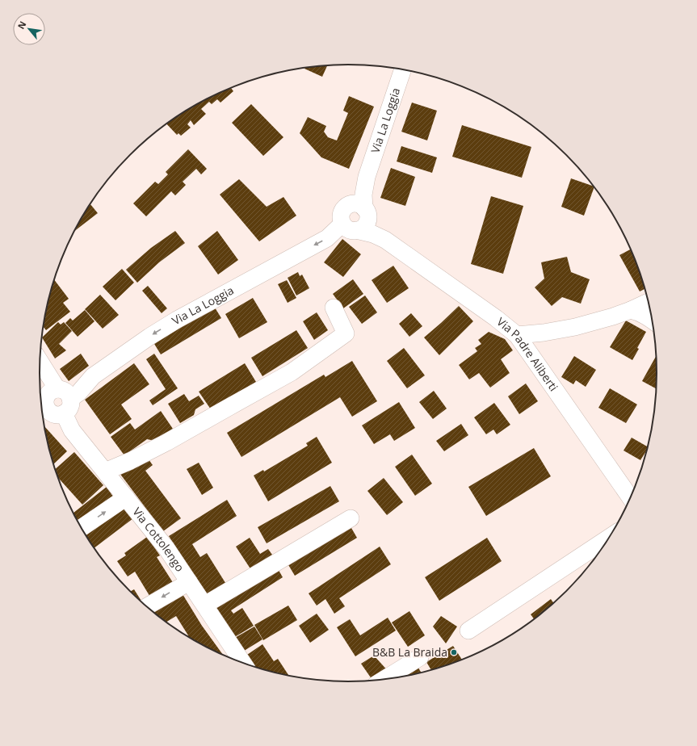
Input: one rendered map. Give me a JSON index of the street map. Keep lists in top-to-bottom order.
{
  "streets": {
    "street": ["Via La Loggia", "Via Padre Aliberti", "Via Cottolengo"]
  },
  "crossings": [
    ["Via La Loggia", "Via Padre Aliberti"],
    ["Via La Loggia", "Via Cottolengo"]
  ],
  "places": ["B&B La Braida"],
  "north": "top left"
}
